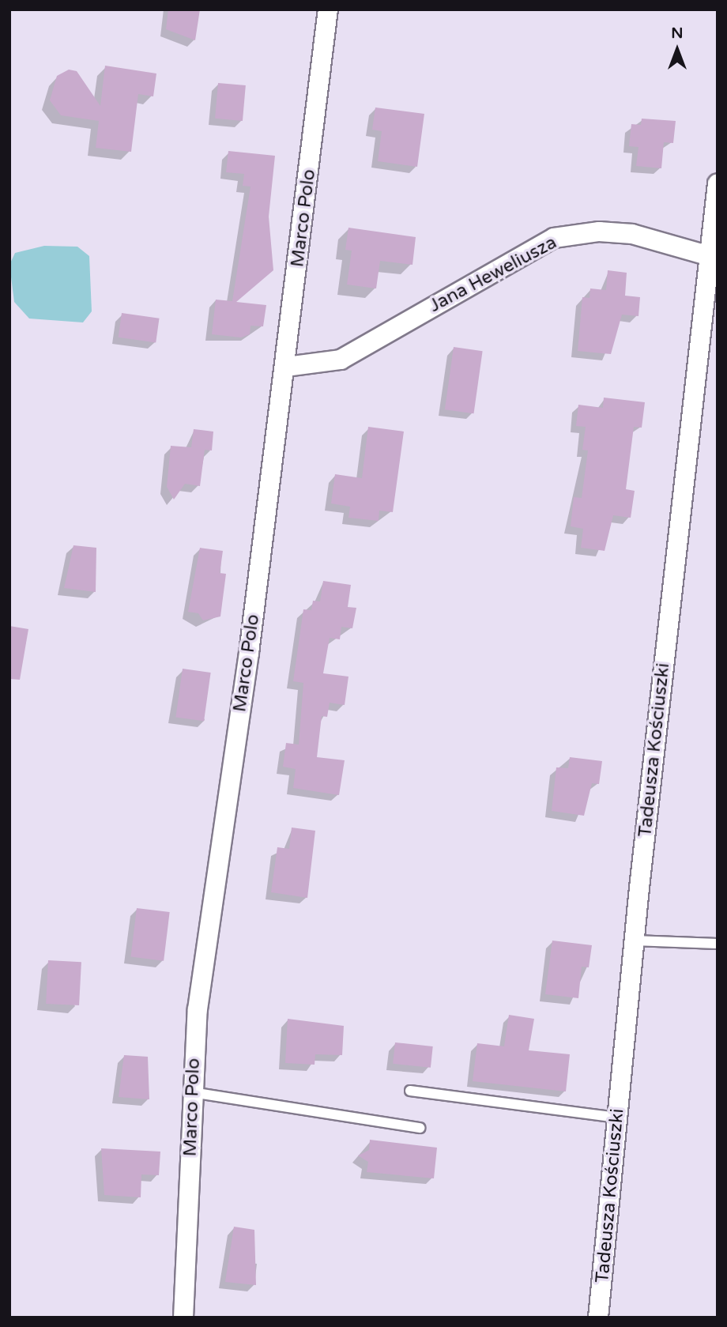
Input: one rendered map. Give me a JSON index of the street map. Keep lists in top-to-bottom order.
{
  "streets": {
    "street": ["Marco Polo", "Jana Heweliusza", "Tadeusza Kościuszki"]
  },
  "crossings": [
    ["Marco Polo", "Jana Heweliusza"],
    ["Jana Heweliusza", "Tadeusza Kościuszki"]
  ],
  "north": "top"
}
